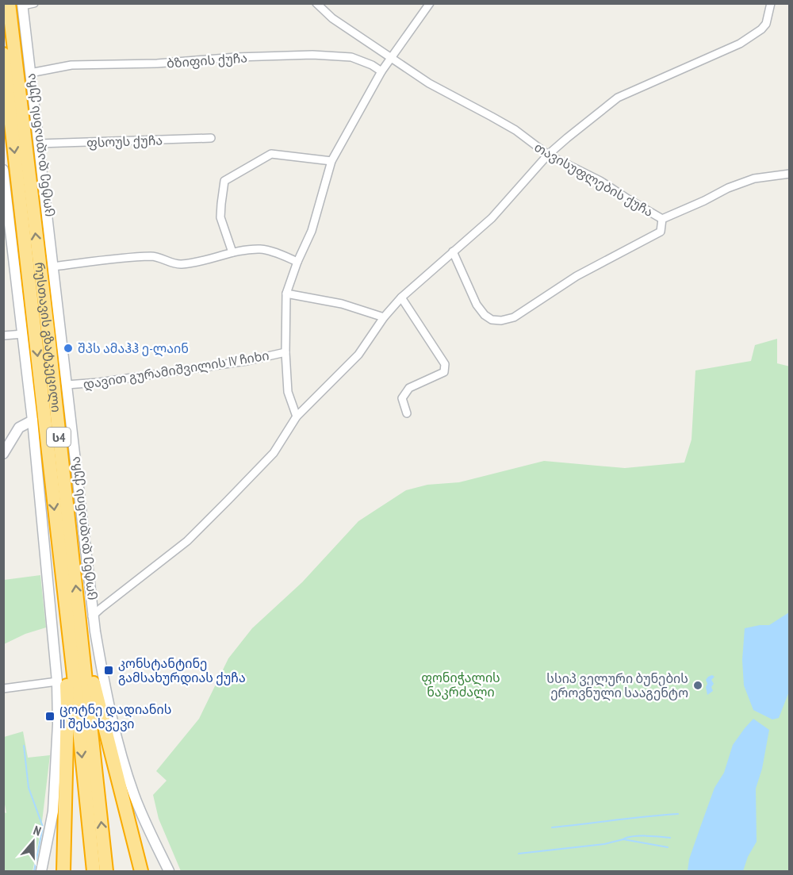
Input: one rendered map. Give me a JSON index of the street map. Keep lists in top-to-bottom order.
{
  "streets": {
    "highway": ["რუსთავის გზატკეცილი", "ს4"],
    "street": [
      "ბზიფის ქუჩა",
      "ფსოუს ქუჩა",
      "ცოტნე დადიანის ქუჩა",
      "თავისუფლების ქუჩა",
      "დავით გურამიშვილის IV ჩიხი"
    ]
  },
  "crossings": [
    ["ბზიფის ქუჩა", "ცოტნე დადიანის ქუჩა"],
    ["ფსოუს ქუჩა", "ცოტნე დადიანის ქუჩა"],
    ["ცოტნე დადიანის ქუჩა", "დავით გურამიშვილის IV ჩიხი"]
  ],
  "parks": ["ფონიჭალის ნაკრძალი"],
  "places": {
    "other": ["შპს ამაჰჰ ე-ლაინ", "სსიპ ველური ბუნების ეროვნული სააგენტო"],
    "transit": ["კონსტანტინე გამსახურდიას ქუჩა", "ცოტნე დადიანის II შესახვევი"]
  },
  "north": "top"
}
